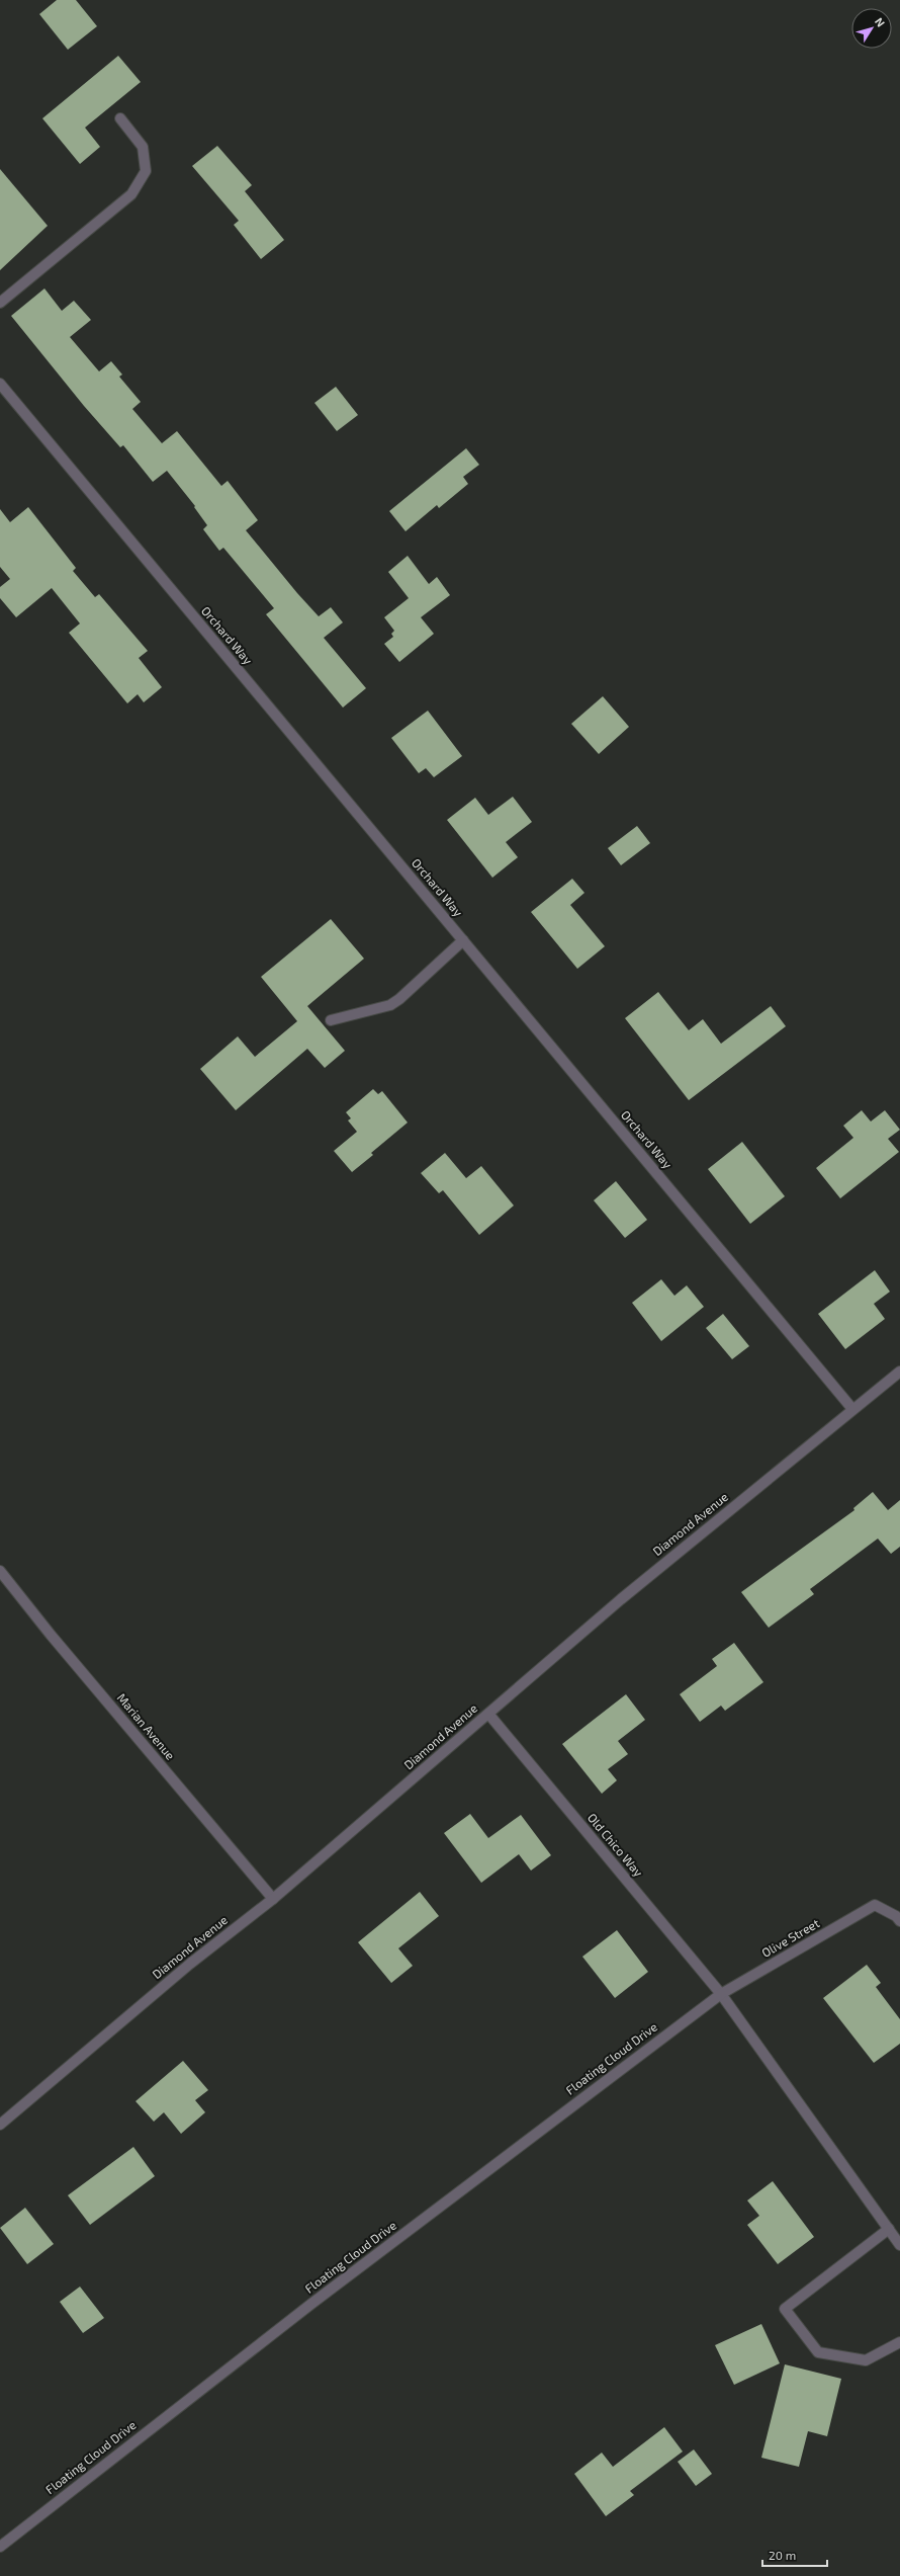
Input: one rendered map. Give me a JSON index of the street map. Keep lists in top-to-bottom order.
{
  "streets": {
    "street": [
      "Orchard Way",
      "Diamond Avenue",
      "Marian Avenue",
      "Old Chico Way",
      "Olive Street",
      "Floating Cloud Drive"
    ]
  },
  "crossings": [
    ["Orchard Way", "Diamond Avenue"],
    ["Diamond Avenue", "Marian Avenue"],
    ["Diamond Avenue", "Old Chico Way"],
    ["Old Chico Way", "Olive Street"],
    ["Old Chico Way", "Floating Cloud Drive"],
    ["Olive Street", "Floating Cloud Drive"]
  ],
  "scale_bar": "20 m",
  "north": "top right"
}
